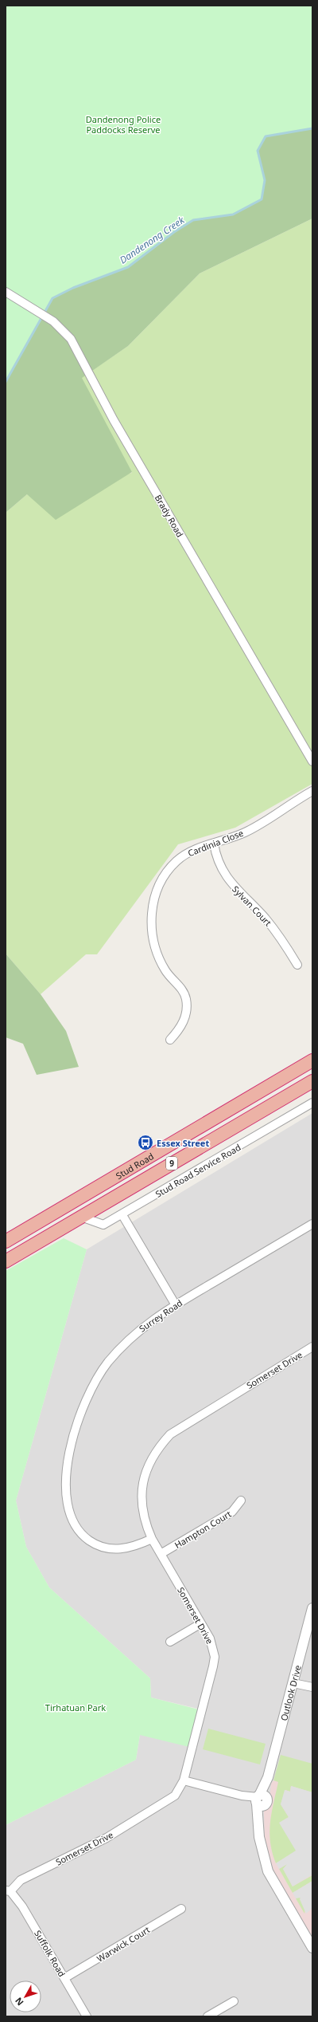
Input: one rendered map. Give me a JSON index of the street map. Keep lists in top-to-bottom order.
{
  "streets": {
    "highway": ["9", "Stud Road"],
    "street": [
      "Brady Road",
      "Cardinia Close",
      "Sylvan Court",
      "Stud Road Service Road",
      "Surrey Road",
      "Somerset Drive",
      "Hampton Court",
      "Outlook Drive",
      "Warwick Court",
      "Suffolk Road"
    ]
  },
  "crossings": [
    ["Cardinia Close", "Sylvan Court"],
    ["Stud Road", "Stud Road Service Road"],
    ["Surrey Road", "Somerset Drive"],
    ["Somerset Drive", "Hampton Court"],
    ["Somerset Drive", "Suffolk Road"],
    ["Warwick Court", "Suffolk Road"]
  ],
  "water": ["Dandenong Creek"],
  "parks": ["Dandenong Police Paddocks Reserve", "Tirhatuan Park"],
  "places": {
    "bus stop": ["Essex Street"]
  },
  "north": "bottom left"
}
